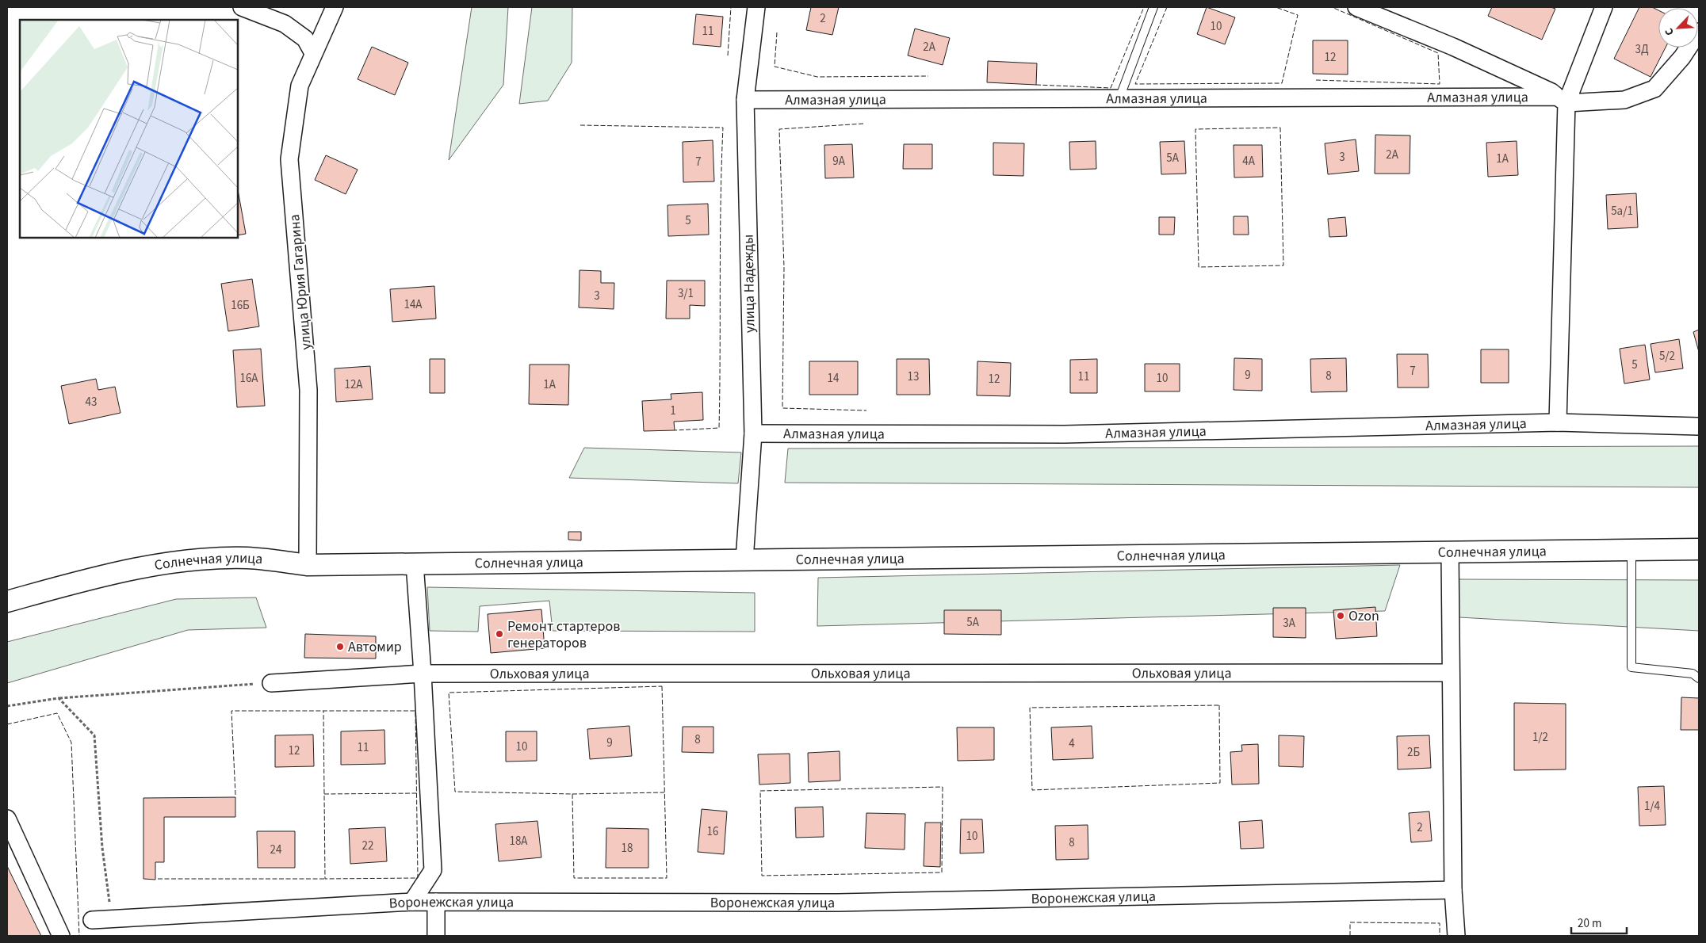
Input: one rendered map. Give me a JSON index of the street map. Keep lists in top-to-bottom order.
{
  "streets": {
    "street": [
      "Алмазная улица",
      "улица Юрия Гагарина",
      "улица Надежды",
      "Солнечная улица",
      "Ольховая улица",
      "Воронежская улица"
    ]
  },
  "crossings": [
    ["Алмазная улица", "улица Надежды"],
    ["улица Юрия Гагарина", "Солнечная улица"],
    ["улица Надежды", "Солнечная улица"]
  ],
  "places": ["Ozon", "Ремонт стартеров генераторов", "Автомир"],
  "house_numbers": [
    "2",
    "10",
    "11",
    "2А",
    "3Д",
    "12",
    "2А",
    "3",
    "5А",
    "1А",
    "9А",
    "4А",
    "7",
    "5а/1",
    "5",
    "3/1",
    "3",
    "14А",
    "16Б",
    "5/2",
    "5",
    "7",
    "9",
    "8",
    "13",
    "11",
    "16А",
    "14",
    "10",
    "12",
    "12А",
    "1А",
    "43",
    "1",
    "5А",
    "3А",
    "1/2",
    "8",
    "9",
    "4",
    "10",
    "11",
    "12",
    "2Б",
    "1/4",
    "2",
    "16",
    "10",
    "18А",
    "8",
    "22",
    "18",
    "24"
  ],
  "scale_bar": "20 m",
  "north": "bottom left"
}
